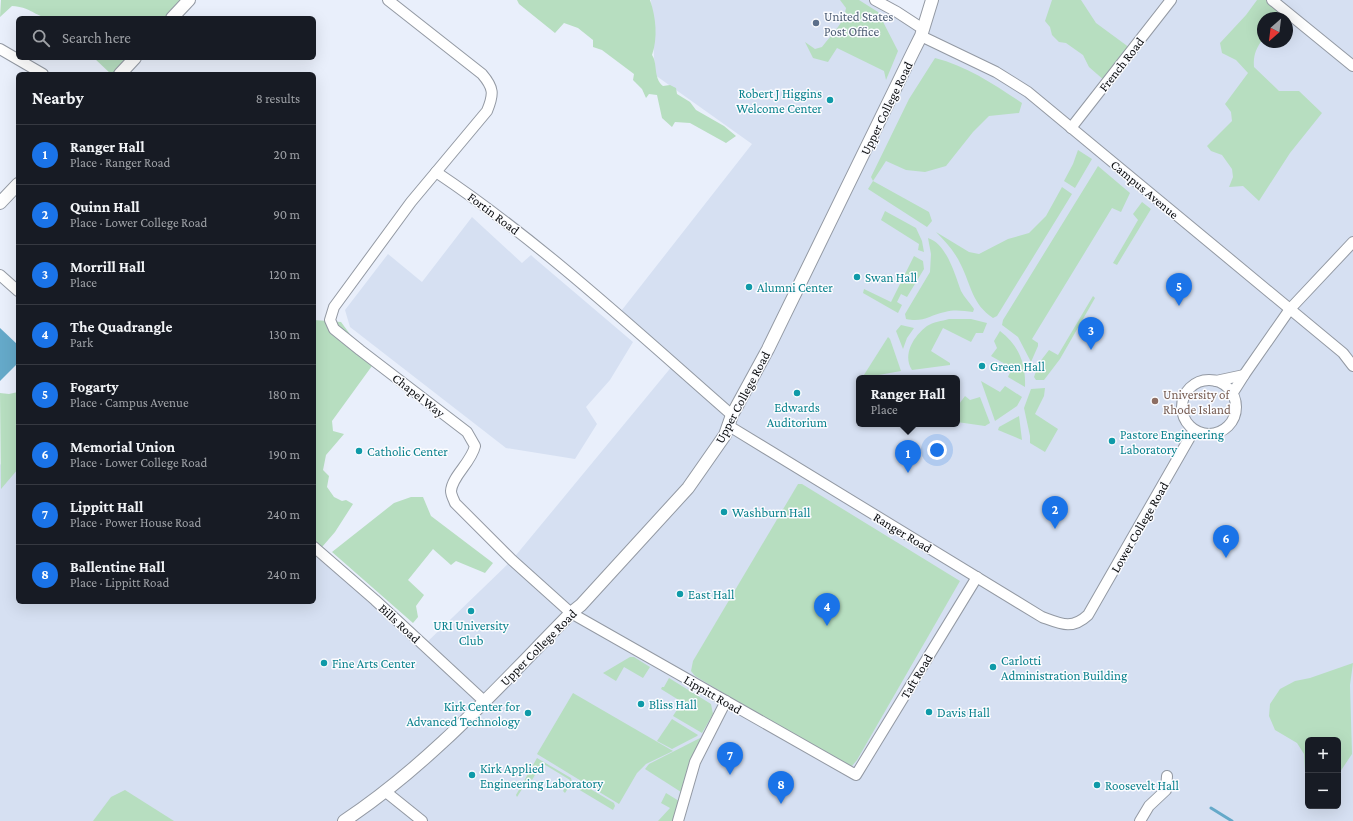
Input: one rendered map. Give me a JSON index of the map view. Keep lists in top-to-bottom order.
{
  "streets": {
    "street": [
      "French Road",
      "Upper College Road",
      "Campus Avenue",
      "Fortin Road",
      "Chapel Way",
      "Lower College Road",
      "Ranger Road",
      "Bills Road",
      "Taft Road",
      "Lippitt Road"
    ]
  },
  "crossings": [
    ["French Road", "Campus Avenue"],
    ["Upper College Road", "Campus Avenue"],
    ["Upper College Road", "Fortin Road"],
    ["Upper College Road", "Chapel Way"],
    ["Upper College Road", "Ranger Road"],
    ["Upper College Road", "Bills Road"],
    ["Upper College Road", "Lippitt Road"],
    ["Fortin Road", "Chapel Way"],
    ["Fortin Road", "Ranger Road"],
    ["Chapel Way", "Lippitt Road"],
    ["Lower College Road", "Ranger Road"],
    ["Ranger Road", "Taft Road"],
    ["Taft Road", "Lippitt Road"]
  ],
  "places": [
    "United States Post Office",
    "Robert J Higgins Welcome Center",
    "Swan Hall",
    "Alumni Center",
    "Green Hall",
    "Edwards Auditorium",
    "University of Rhode Island",
    "Pastore Engineering Laboratory",
    "Catholic Center",
    "Washburn Hall",
    "East Hall",
    "URI University Club",
    "Fine Arts Center",
    "Carlotti Administration Building",
    "Bliss Hall",
    "Davis Hall",
    "Kirk Center for Advanced Technology",
    "Kirk Applied Engineering Laboratory",
    "Roosevelt Hall"
  ],
  "north": "bottom left",
  "page": {
    "search": "Search here",
    "heading": ["Nearby", "8 results"],
    "list": [
      {
        "mark": "1",
        "name": "Ranger Hall",
        "note": "Place · Ranger Road",
        "value": "20 m"
      },
      {
        "mark": "2",
        "name": "Quinn Hall",
        "note": "Place · Lower College Road",
        "value": "90 m"
      },
      {
        "mark": "3",
        "name": "Morrill Hall",
        "note": "Place",
        "value": "120 m"
      },
      {
        "mark": "4",
        "name": "The Quadrangle",
        "note": "Park",
        "value": "130 m"
      },
      {
        "mark": "5",
        "name": "Fogarty",
        "note": "Place · Campus Avenue",
        "value": "180 m"
      },
      {
        "mark": "6",
        "name": "Memorial Union",
        "note": "Place · Lower College Road",
        "value": "190 m"
      },
      {
        "mark": "7",
        "name": "Lippitt Hall",
        "note": "Place · Power House Road",
        "value": "240 m"
      },
      {
        "mark": "8",
        "name": "Ballentine Hall",
        "note": "Place · Lippitt Road",
        "value": "240 m"
      }
    ],
    "pins": [
      "5",
      "3",
      "1",
      "2",
      "6",
      "4",
      "7",
      "8"
    ],
    "popup": ["Ranger Hall", "Place"],
    "map_buttons": ["+", "−"]
  }
}
